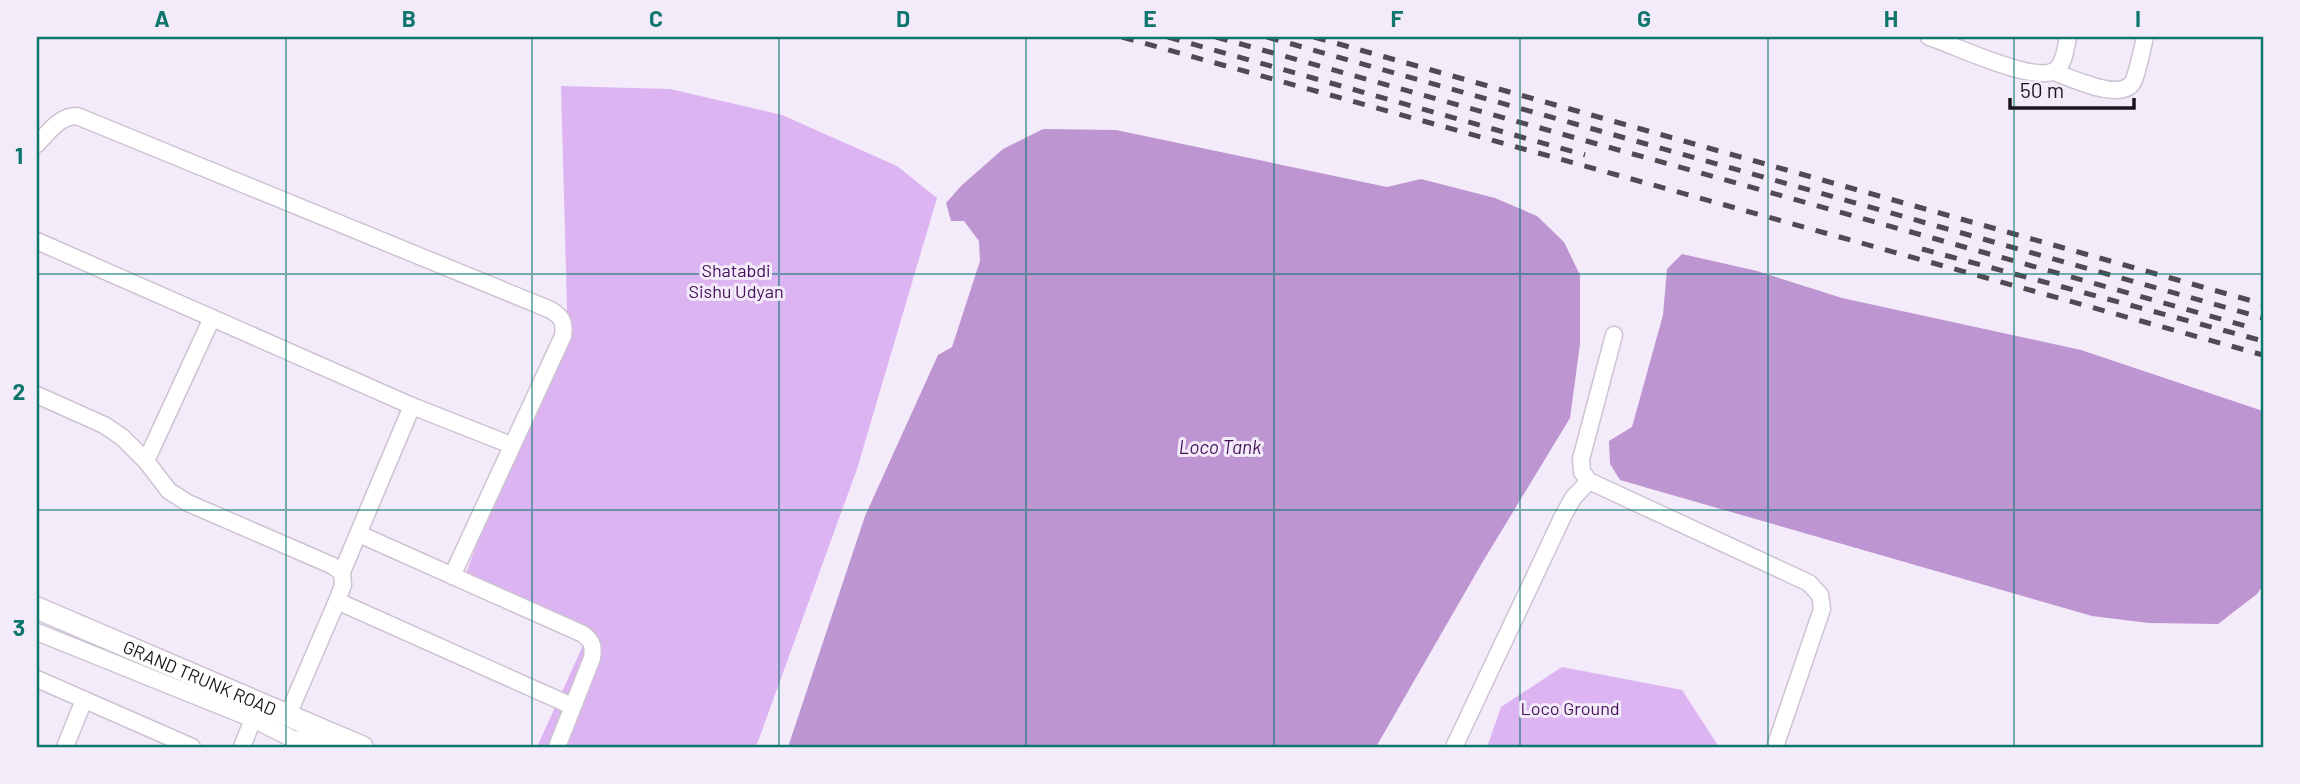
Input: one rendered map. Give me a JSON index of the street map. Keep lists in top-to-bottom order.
{
  "streets": {
    "main road": ["GRAND TRUNK ROAD"]
  },
  "water": ["Loco Tank"],
  "parks": ["Shatabdi Sishu Udyan", "Loco Ground"],
  "scale_bar": "50 m",
  "grid": {
    "columns": [
      "A",
      "B",
      "C",
      "D",
      "E",
      "F",
      "G",
      "H",
      "I"
    ],
    "rows": ["1", "2", "3"]
  }
}
